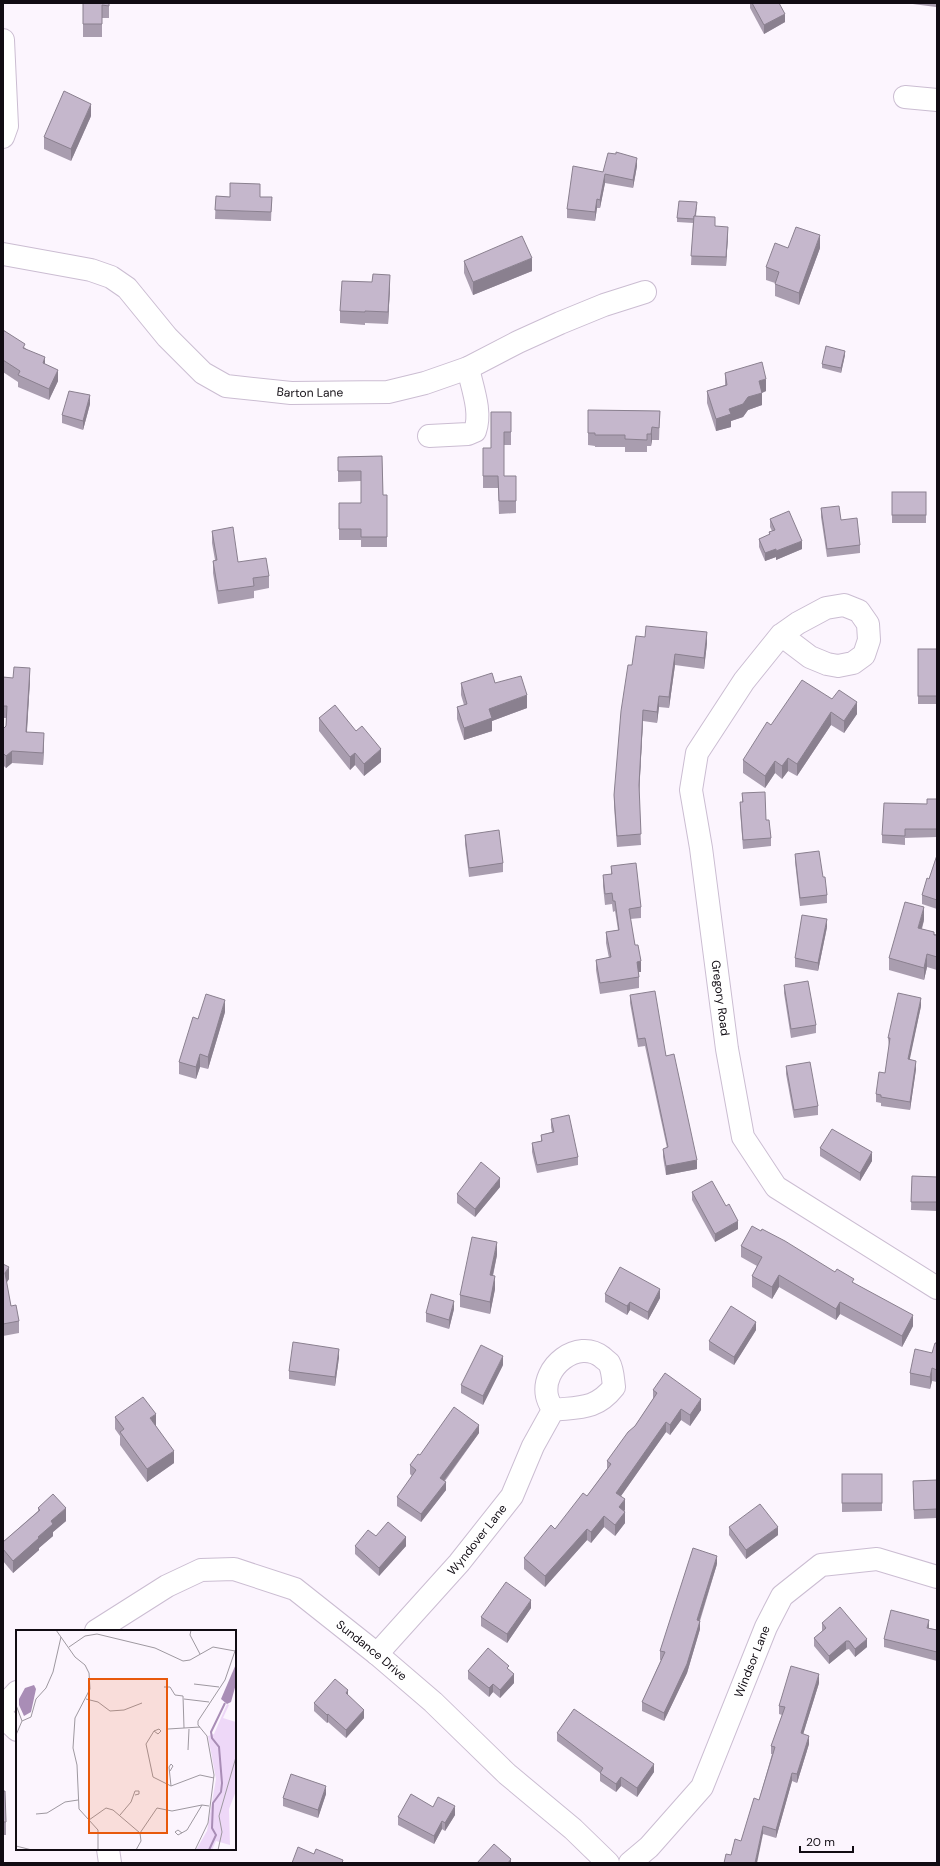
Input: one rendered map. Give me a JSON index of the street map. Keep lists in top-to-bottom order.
{
  "streets": {
    "street": [
      "Barton Lane",
      "Gregory Road",
      "Wyndover Lane",
      "Sundance Drive",
      "Windsor Lane"
    ]
  },
  "crossings": [
    ["Wyndover Lane", "Sundance Drive"]
  ],
  "scale_bar": "20 m"
}
